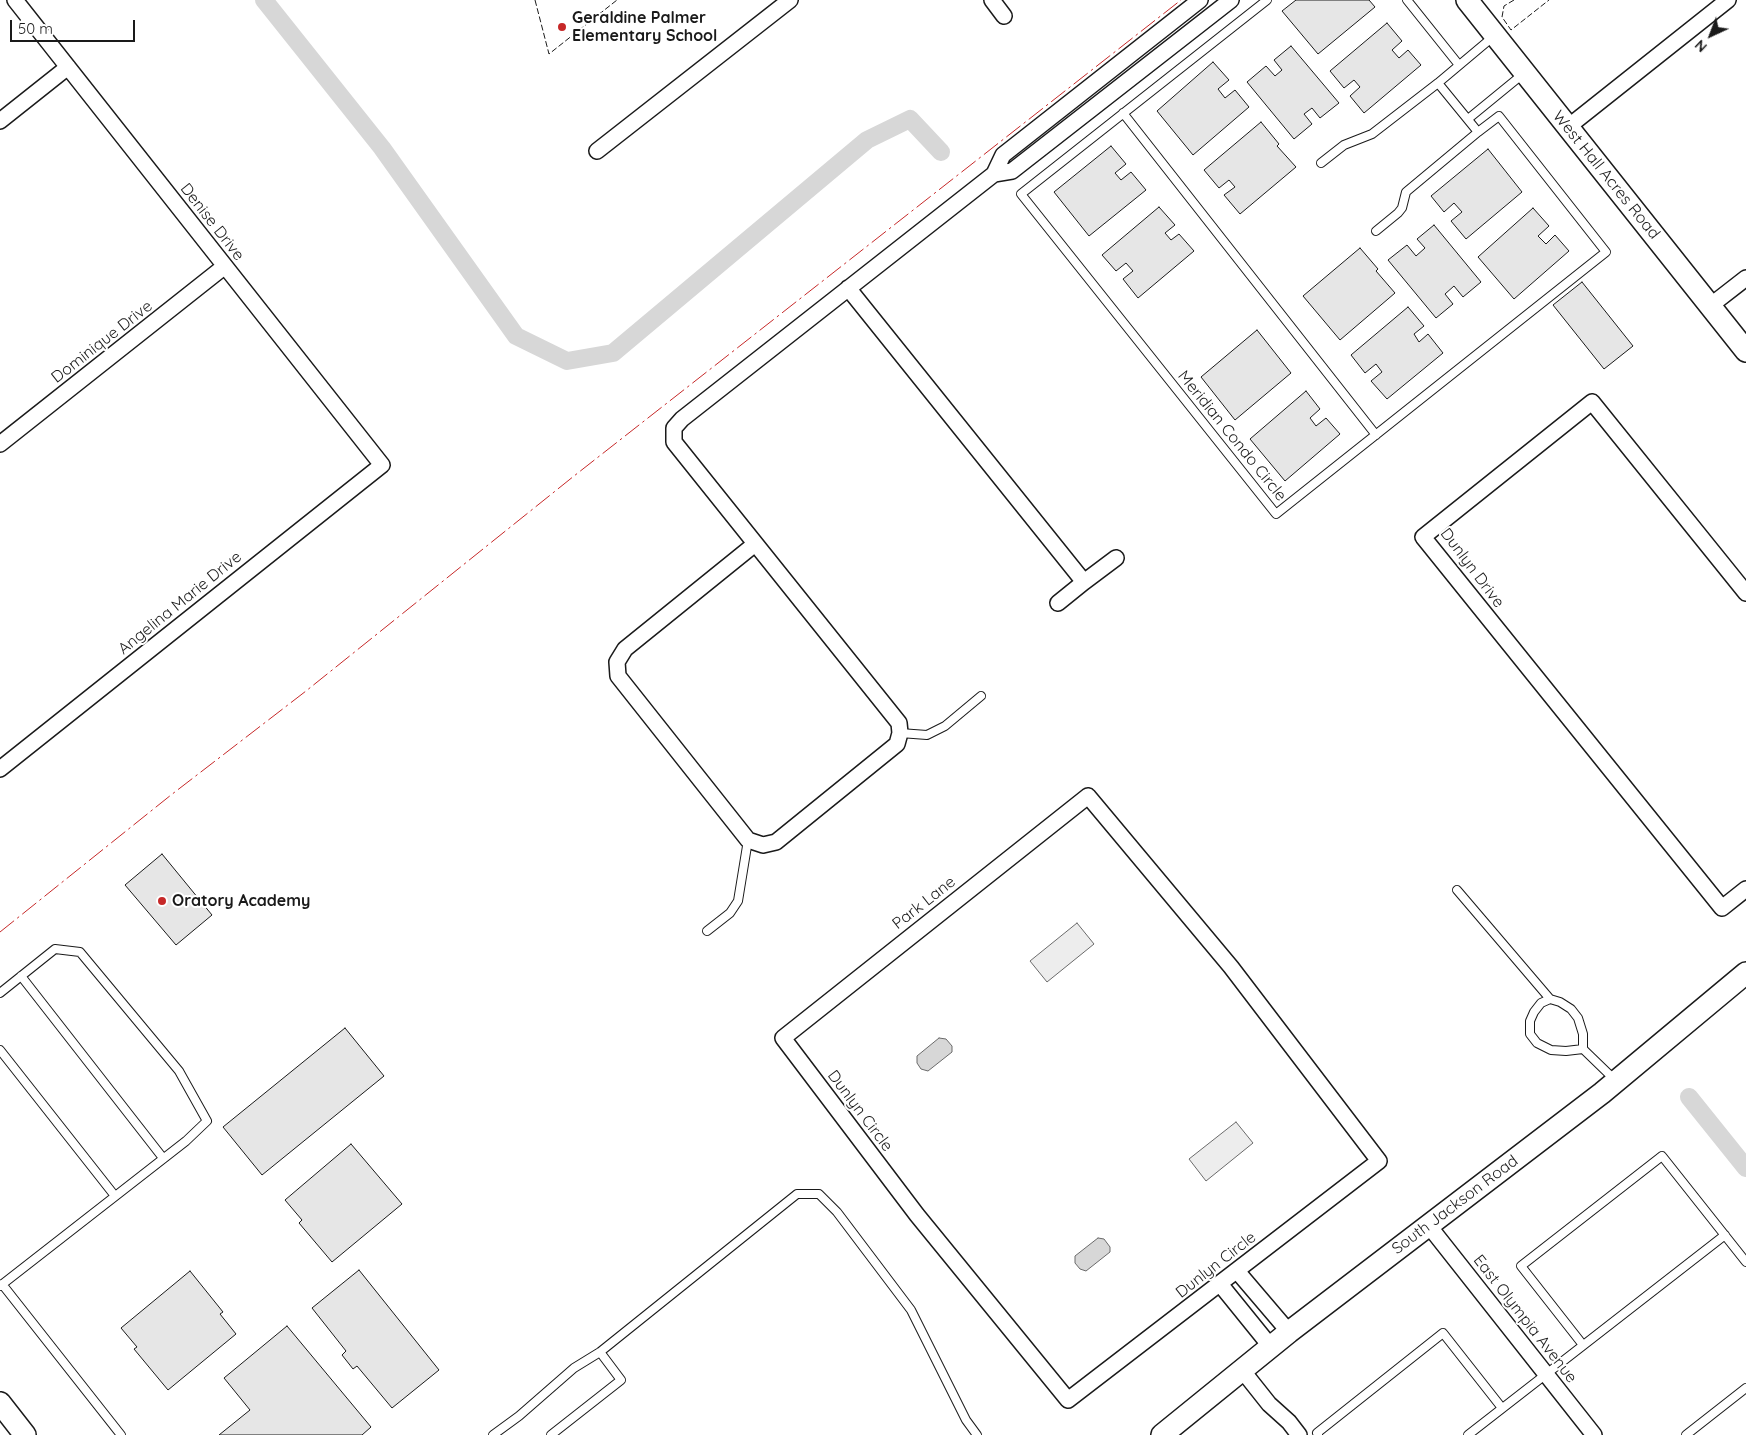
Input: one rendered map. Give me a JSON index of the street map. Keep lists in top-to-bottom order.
{
  "streets": {
    "main road": ["West Hall Acres Road", "South Jackson Road"],
    "street": [
      "Denise Drive",
      "Dominique Drive",
      "Dunlyn Drive",
      "Angelina Marie Drive",
      "Park Lane",
      "Dunlyn Circle",
      "East Olympia Avenue"
    ],
    "lane": ["Meridian Condo Circle"]
  },
  "crossings": [
    ["Denise Drive", "Dominique Drive"],
    ["Denise Drive", "Angelina Marie Drive"],
    ["Park Lane", "Dunlyn Circle"],
    ["South Jackson Road", "East Olympia Avenue"]
  ],
  "places": ["Geraldine Palmer Elementary School", "Oratory Academy"],
  "scale_bar": "50 m",
  "north": "bottom left"
}
